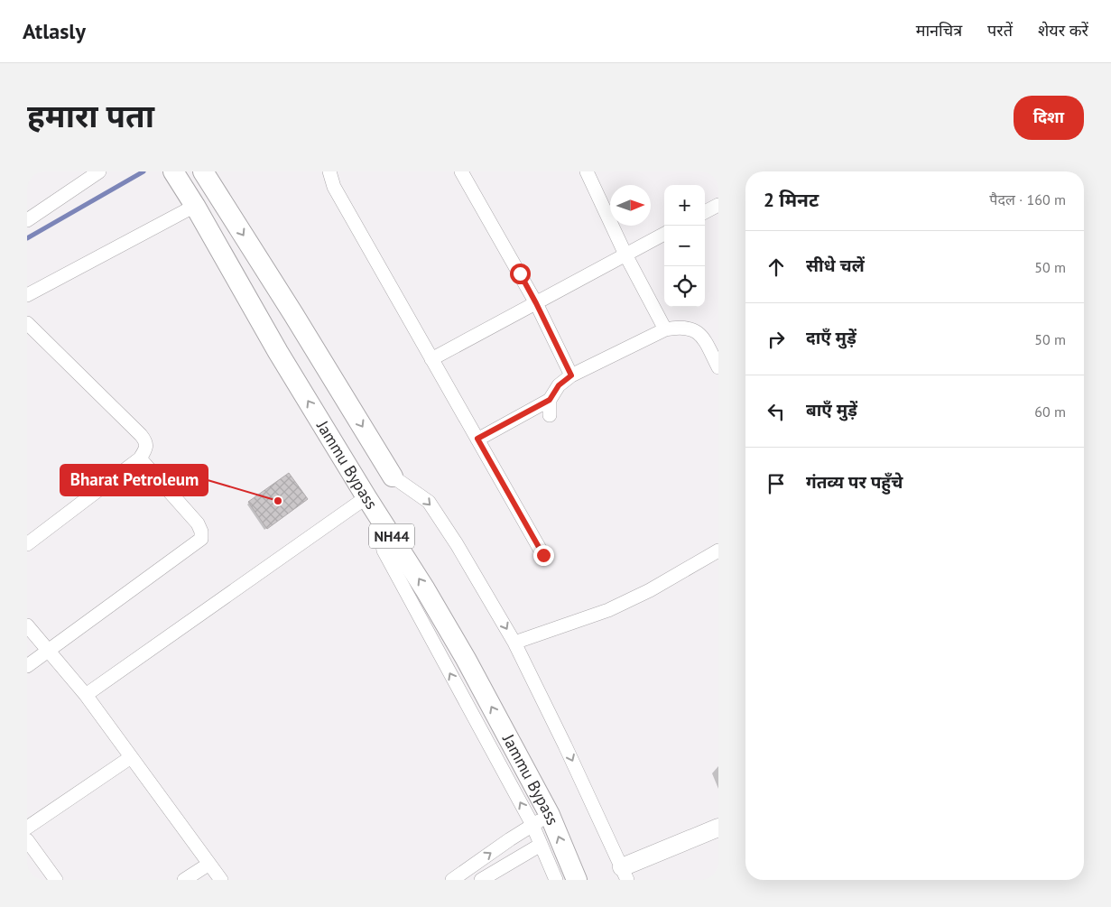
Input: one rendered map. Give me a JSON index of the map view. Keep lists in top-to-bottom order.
{
  "streets": {
    "highway": ["Jammu Bypass", "NH44"]
  },
  "places": ["Bharat Petroleum"],
  "north": "right",
  "page": {
    "header": "Atlasly",
    "nav": ["मानचित्र", "परतें", "शेयर करें"],
    "title": "हमारा पता",
    "buttons": "दिशा",
    "heading": ["2 मिनट", "पैदल · 160 m"],
    "map_buttons": ["+", "−"],
    "list": [
      ["सीधे चलें", "50 m"],
      ["दाएँ मुड़ें", "50 m"],
      ["बाएँ मुड़ें", "60 m"],
      "गंतव्य पर पहुँचे"
    ]
  }
}
